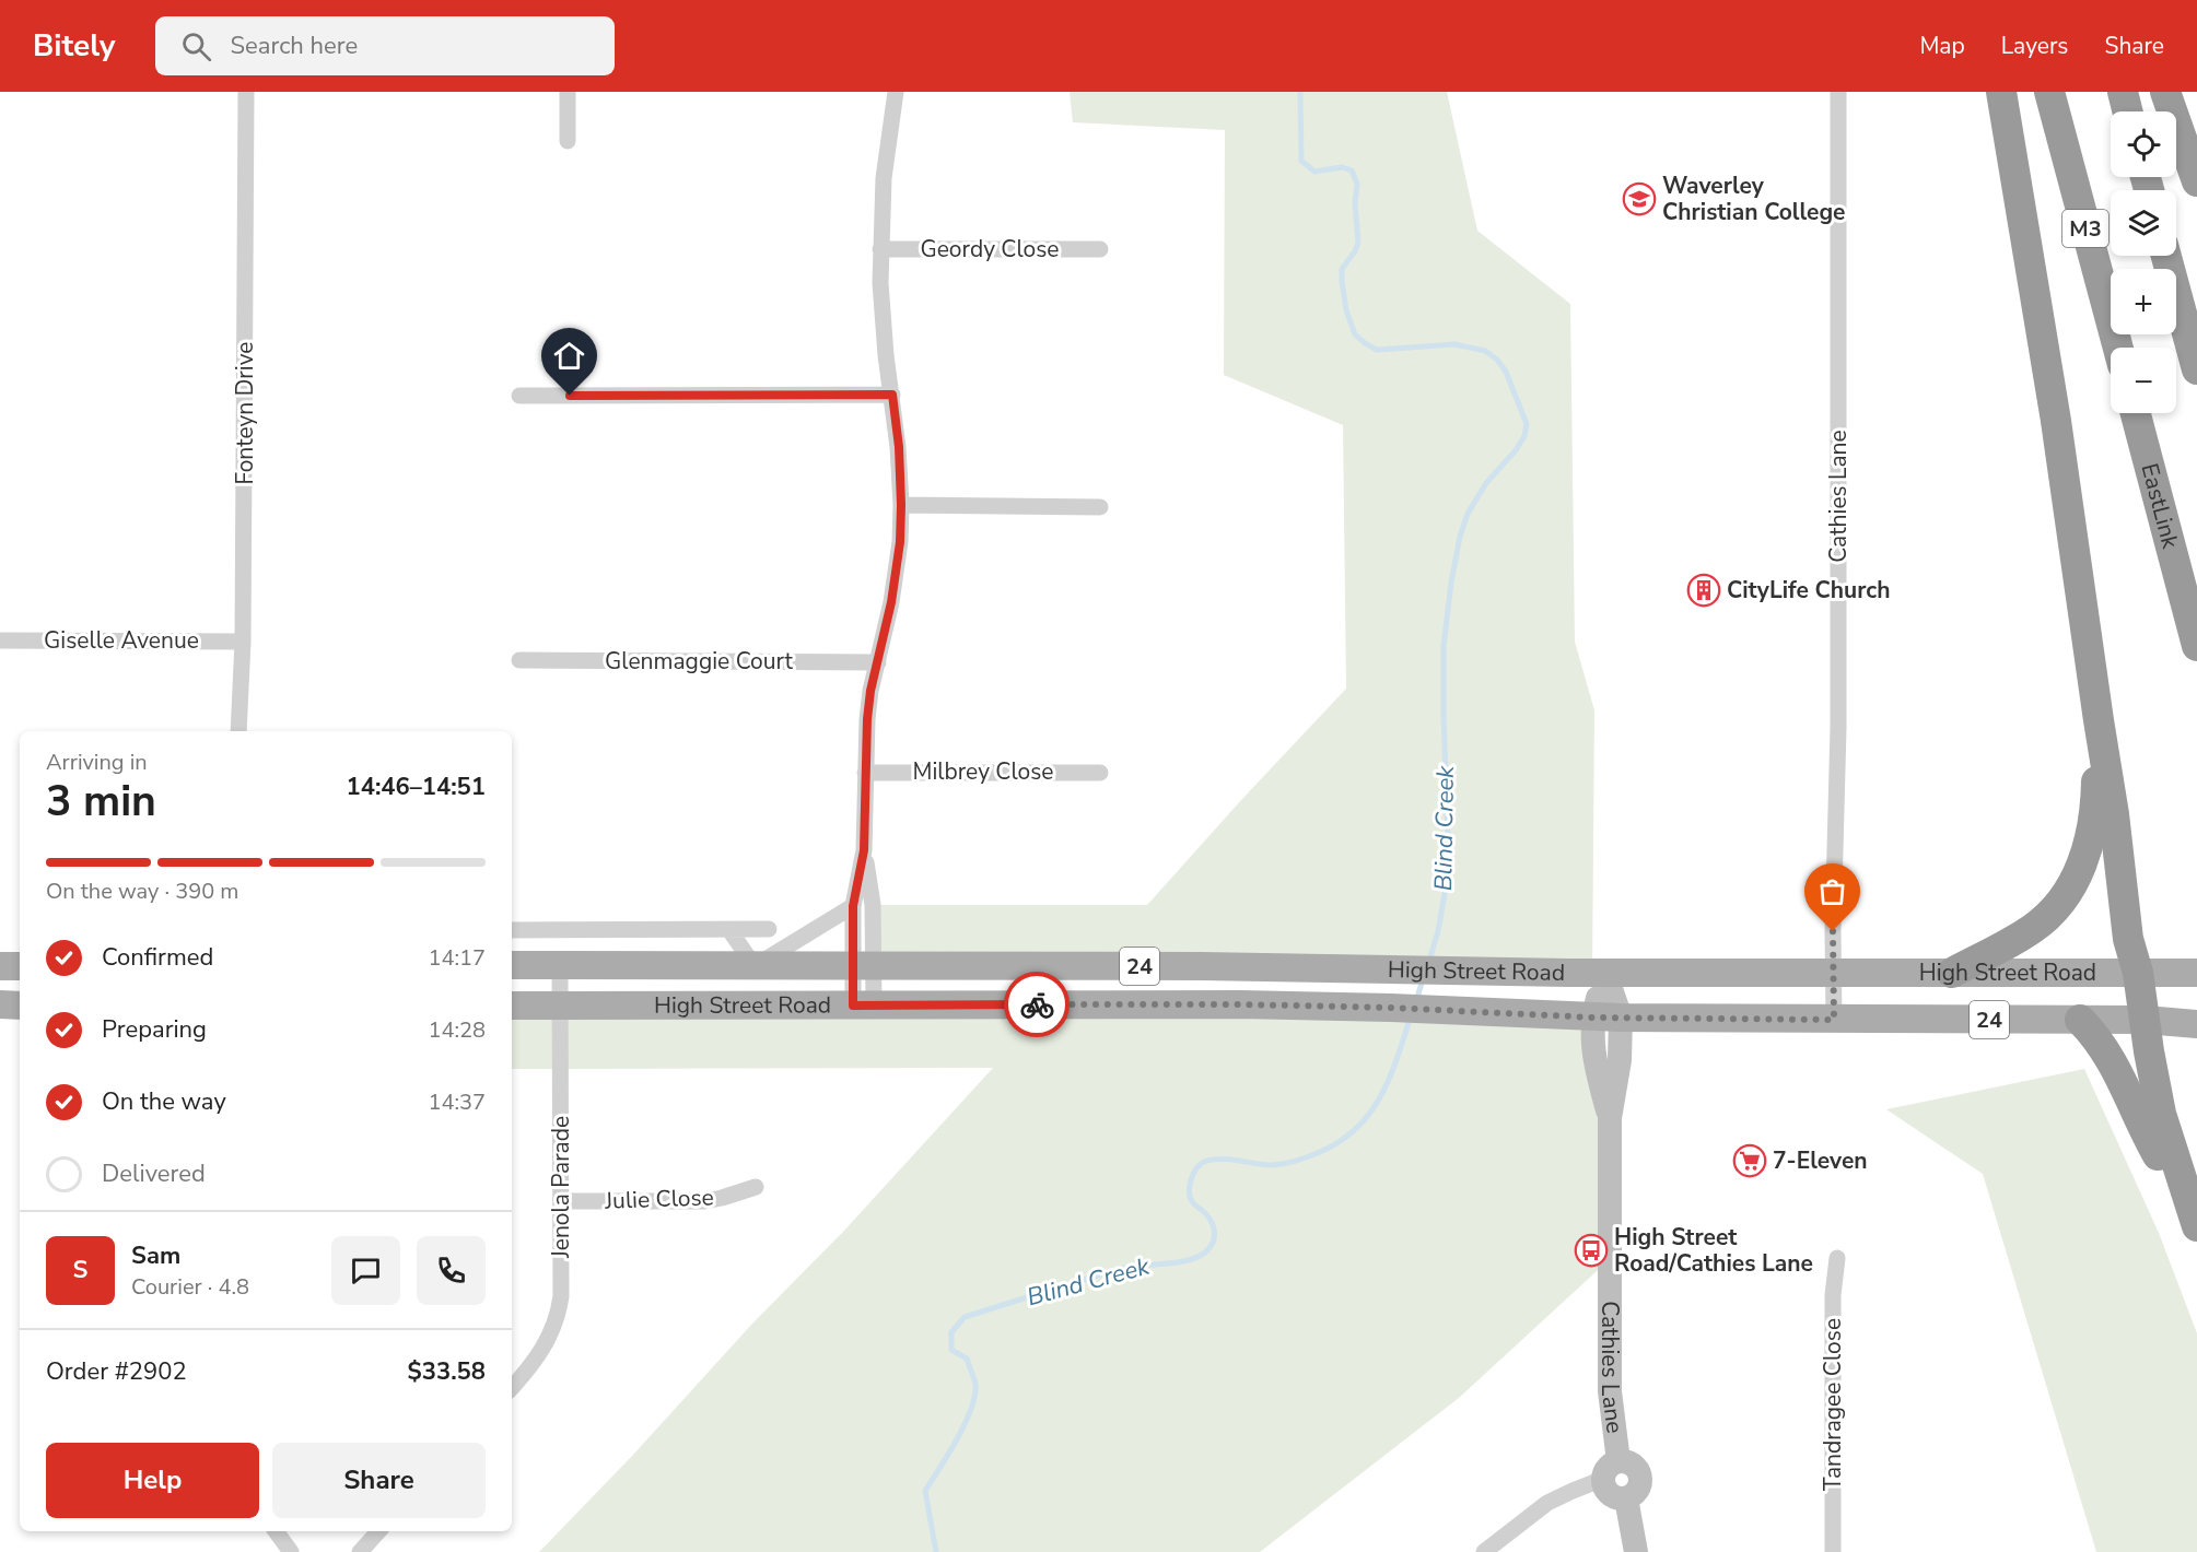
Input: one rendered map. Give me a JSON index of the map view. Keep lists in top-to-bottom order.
{
  "streets": {
    "highway": ["M3", "EastLink"],
    "main road": ["24", "High Street Road"],
    "street": [
      "Geordy Close",
      "Fonteyn Drive",
      "Cathies Lane",
      "Giselle Avenue",
      "Glenmaggie Court",
      "Milbrey Close",
      "Jenola Parade",
      "Julie Close",
      "Tandragee Close"
    ]
  },
  "crossings": [
    ["Fonteyn Drive", "Giselle Avenue"],
    ["Cathies Lane", "High Street Road"],
    ["High Street Road", "Jenola Parade"],
    ["Jenola Parade", "Julie Close"]
  ],
  "water": ["Blind Creek"],
  "places": {
    "school or university": ["Waverley Christian College"],
    "building": ["CityLife Church"],
    "supermarket": ["7-Eleven"],
    "bus stop": ["High Street Road/Cathies Lane"]
  },
  "page": {
    "header": "Bitely",
    "search": "Search here",
    "nav": ["Map", "Layers", "Share"],
    "map_buttons": ["+", "−"],
    "heading": ["3 min", "Arriving in", "14:46–14:51"],
    "panel": [
      "Sam",
      "Courier · 4.8",
      "Order #2902",
      "$33.58"
    ],
    "bar": "On the way · 390 m",
    "list": [
      ["Confirmed", "14:17"],
      ["Preparing", "14:28"],
      ["On the way", "14:37"],
      "Delivered"
    ],
    "round": "S",
    "buttons": ["Help", "Share"]
  }
}
